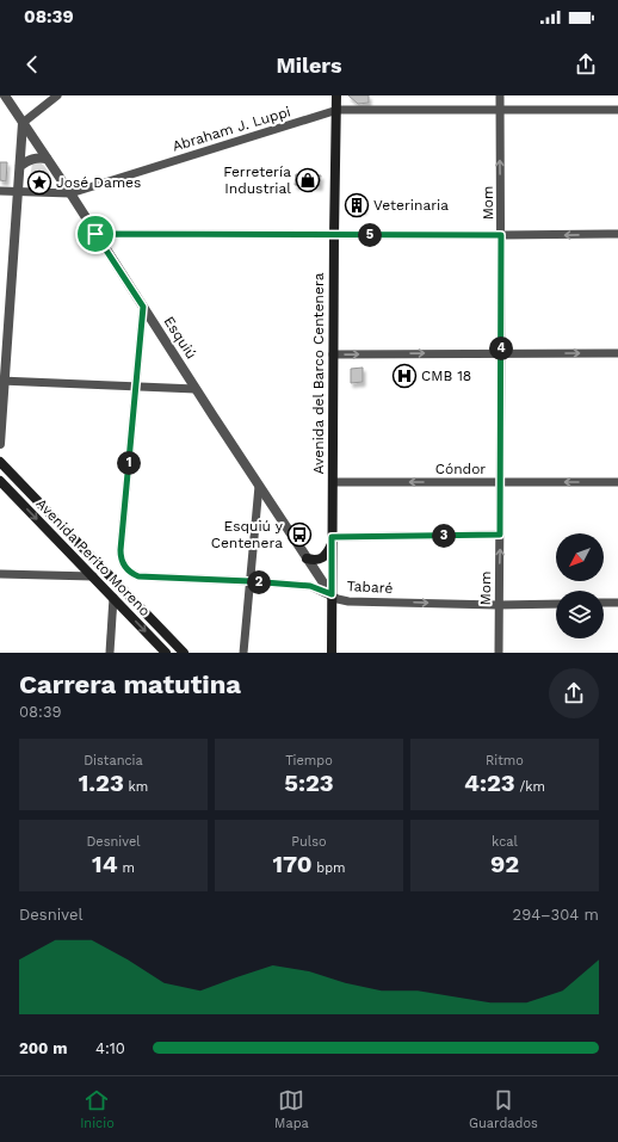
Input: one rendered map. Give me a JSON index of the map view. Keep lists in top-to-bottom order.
{
  "streets": {
    "main road": ["Avenida del Barco Centenera", "Avenida Perito Moreno"],
    "street": [
      "Abraham J. Luppi",
      "Mom",
      "Esquiú",
      "Cóndor",
      "Tabaré"
    ]
  },
  "crossings": [
    ["Abraham J. Luppi", "Mom"],
    ["Abraham J. Luppi", "Esquiú"],
    ["Abraham J. Luppi", "Avenida del Barco Centenera"],
    ["Mom", "Cóndor"],
    ["Mom", "Tabaré"],
    ["Esquiú", "Avenida del Barco Centenera"],
    ["Esquiú", "Tabaré"],
    ["Avenida del Barco Centenera", "Cóndor"],
    ["Avenida del Barco Centenera", "Tabaré"]
  ],
  "one_way": ["Mom"],
  "places": {
    "shop": ["Ferretería Industrial"],
    "place": ["José Dames"],
    "building": ["Veterinaria"],
    "hospital": ["CMB 18"],
    "bus stop": ["Esquiú y Centenera"]
  },
  "north": "bottom left",
  "page": {
    "status": "08:39",
    "header": "Milers",
    "pins": [
      "5",
      "4",
      "1",
      "3",
      "2"
    ],
    "heading": ["Carrera matutina", "08:39"],
    "stats": [
      ["Distancia", "1.23 km"],
      ["Tiempo", "5:23"],
      ["Ritmo", "4:23 /km"],
      ["Desnivel", "14 m"],
      ["Pulso", "170 bpm"],
      ["kcal", "92"]
    ],
    "chart": ["Desnivel", "294–304 m"],
    "list": [
      {
        "name": "200 m",
        "note": "4:10"
      }
    ],
    "tabs": ["Inicio", "Mapa", "Guardados"]
  }
}
